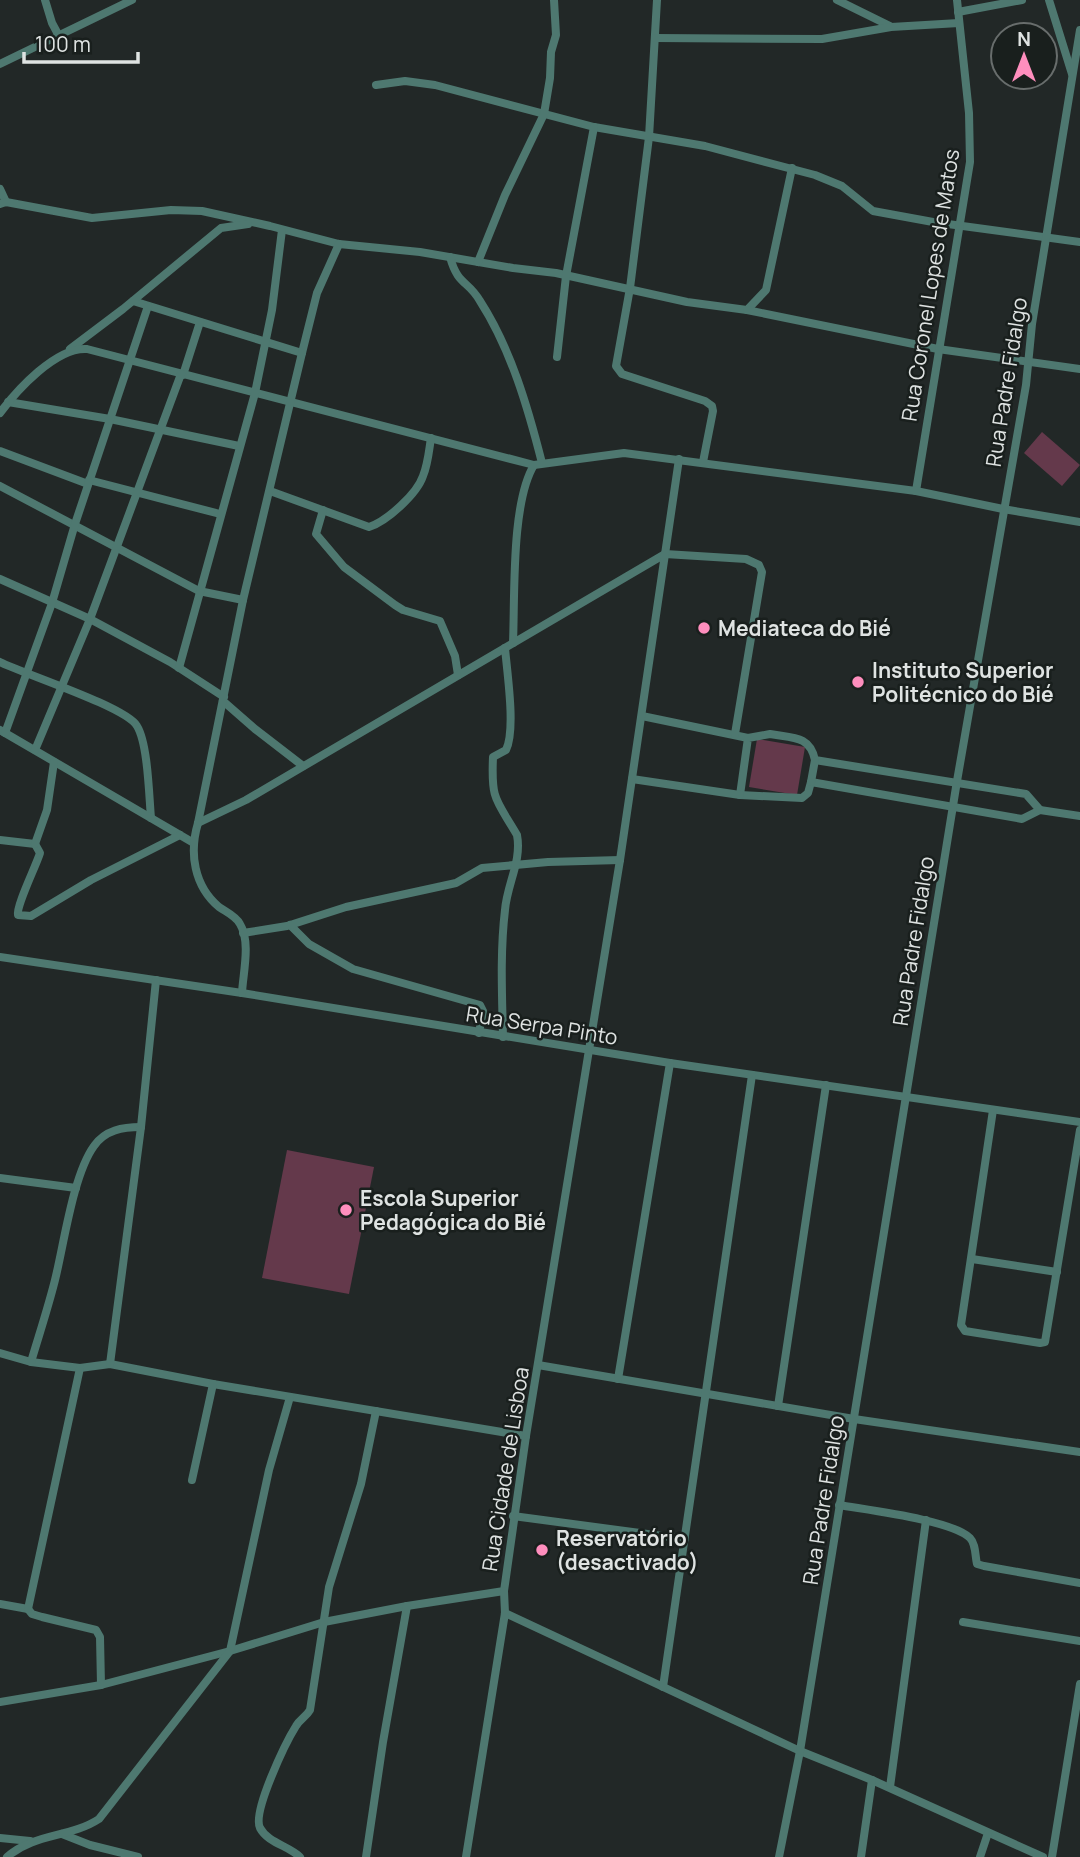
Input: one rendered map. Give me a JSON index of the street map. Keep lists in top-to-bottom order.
{
  "streets": {
    "street": [
      "Rua Coronel Lopes de Matos",
      "Rua Padre Fidalgo",
      "Rua Serpa Pinto",
      "Rua Cidade de Lisboa"
    ]
  },
  "crossings": [
    ["Rua Padre Fidalgo", "Rua Serpa Pinto"],
    ["Rua Serpa Pinto", "Rua Cidade de Lisboa"]
  ],
  "places": [
    "Mediateca do Bié",
    "Instituto Superior Politécnico do Bié",
    "Escola Superior Pedagógica do Bié",
    "Reservatório (desactivado)"
  ],
  "scale_bar": "100 m",
  "north": "top"
}
